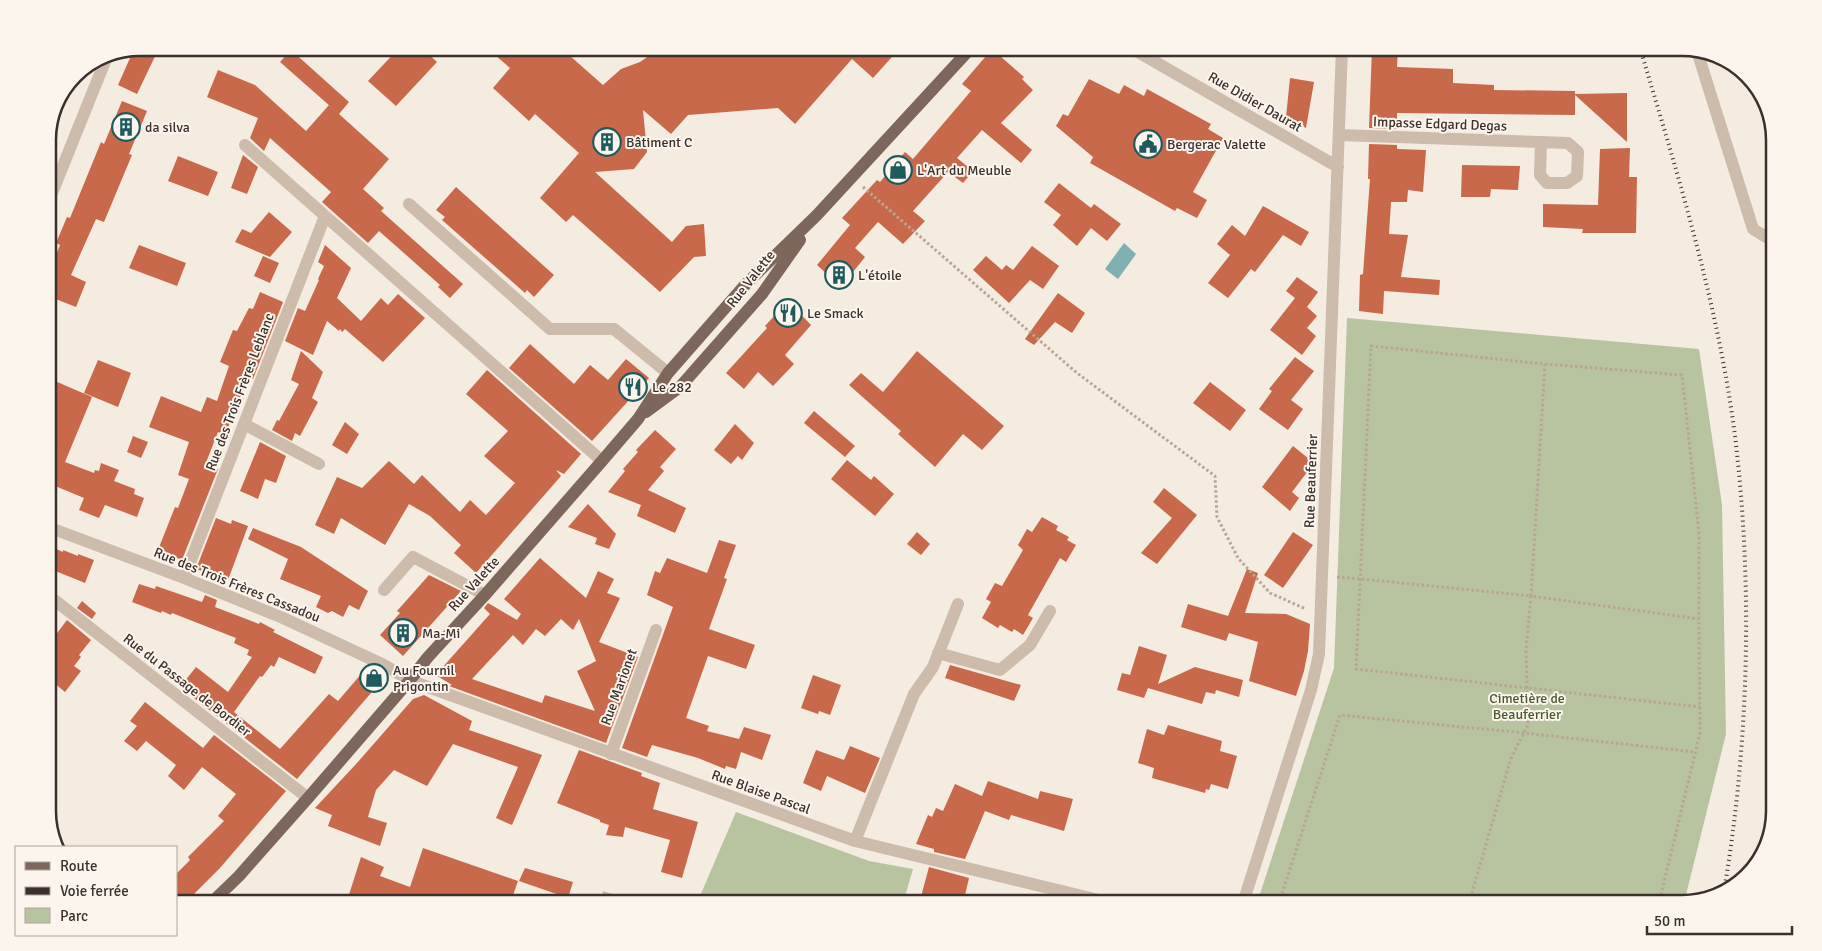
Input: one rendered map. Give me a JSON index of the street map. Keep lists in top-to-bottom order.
{
  "streets": {
    "main road": ["Rue Valette"],
    "street": [
      "Rue Didier Daurat",
      "Impasse Edgard Degas",
      "Rue des Trois Frères Leblanc",
      "Rue Beauferrier",
      "Rue des Trois Frères Cassadou",
      "Rue du Passage de Bordier",
      "Rue Marionet",
      "Rue Blaise Pascal"
    ]
  },
  "crossings": [
    ["Rue Didier Daurat", "Rue Beauferrier"],
    ["Impasse Edgard Degas", "Rue Beauferrier"],
    ["Rue Valette", "Rue des Trois Frères Cassadou"],
    ["Rue Valette", "Rue du Passage de Bordier"],
    ["Rue Valette", "Rue Blaise Pascal"],
    ["Rue des Trois Frères Leblanc", "Rue des Trois Frères Cassadou"],
    ["Rue des Trois Frères Cassadou", "Rue Blaise Pascal"],
    ["Rue Marionet", "Rue Blaise Pascal"]
  ],
  "parks": ["Cimetière de Beauferrier"],
  "places": {
    "building": [
      "da silva",
      "Bâtiment C",
      "L'étoile",
      "Ma-Mi"
    ],
    "public building": ["Bergerac Valette"],
    "shop": ["L'Art du Meuble", "Au Fournil Prigontin"],
    "restaurant": ["Le Smack", "Le 282"]
  },
  "legend": ["Route", "Voie ferrée", "Parc"],
  "scale_bar": "50 m"
}
